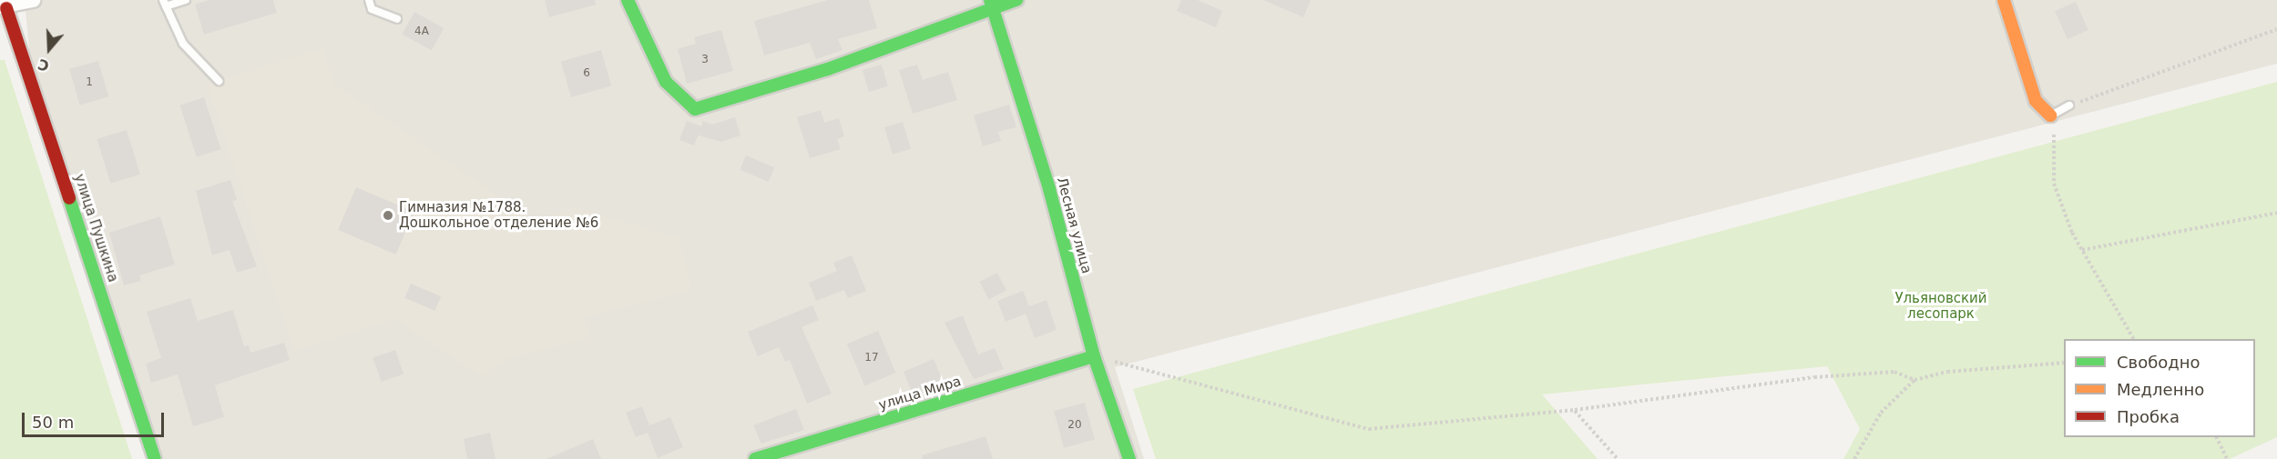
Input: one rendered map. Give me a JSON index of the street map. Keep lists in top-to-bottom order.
{
  "streets": {
    "street": ["Лесная улица", "улица Пушкина", "улица Мира"]
  },
  "crossings": [
    ["Лесная улица", "улица Мира"]
  ],
  "parks": ["Ульяновский лесопарк"],
  "places": ["Гимназия №1788. Дошкольное отделение №6"],
  "house_numbers": [
    "4А",
    "3",
    "6",
    "1",
    "17",
    "20"
  ],
  "legend": ["Свободно", "Медленно", "Пробка"],
  "scale_bar": "50 m",
  "north": "bottom"
}
